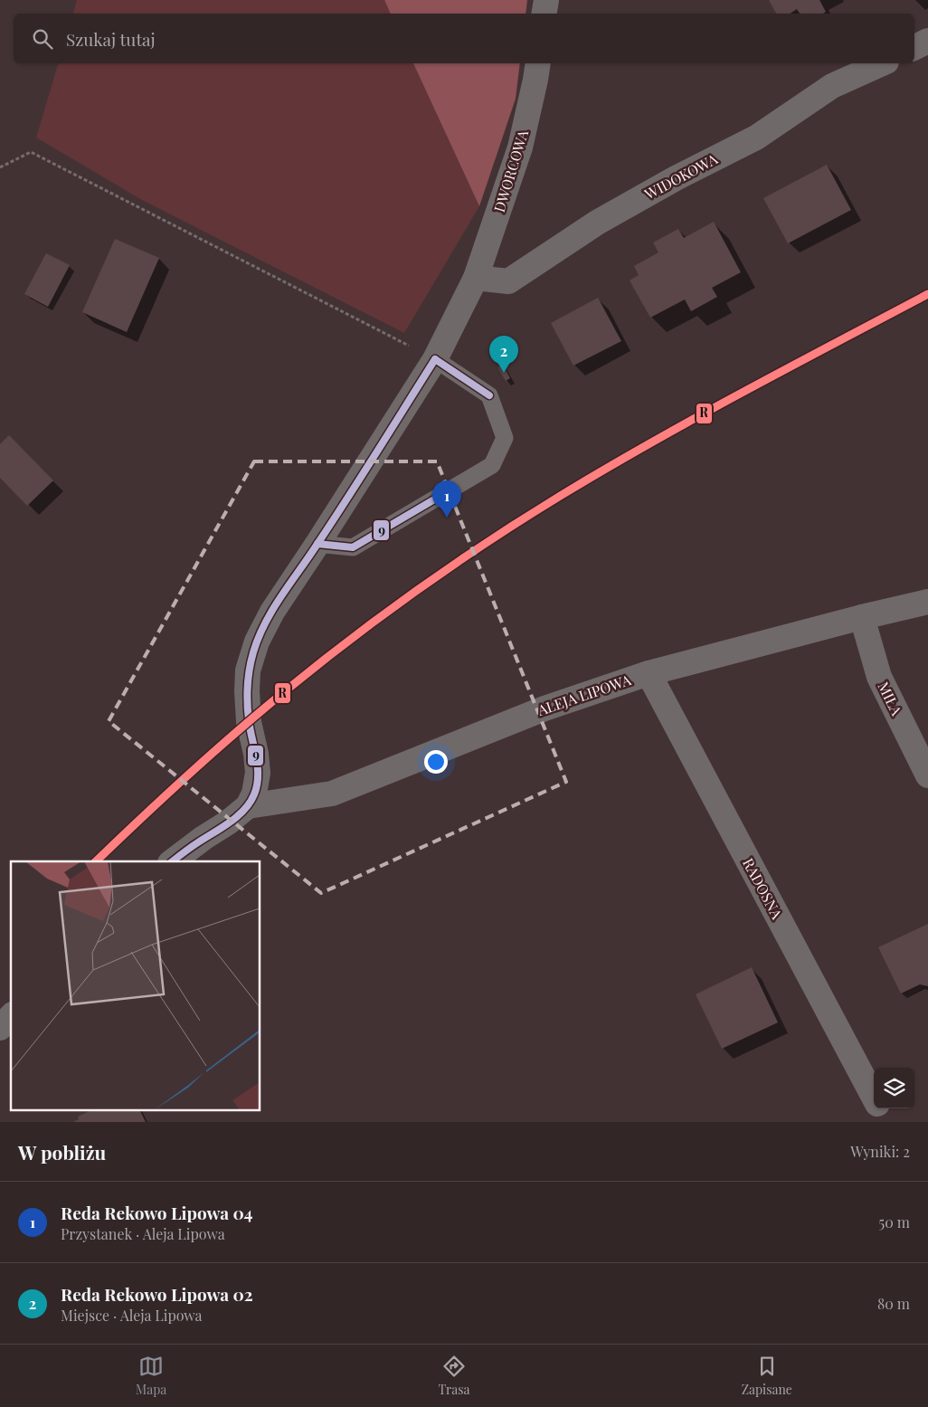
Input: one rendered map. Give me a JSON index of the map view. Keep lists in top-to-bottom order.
{
  "streets": {
    "street": [
      "DWORCOWA",
      "WIDOKOWA",
      "ALEJA LIPOWA",
      "MIŁA",
      "RADOSNA"
    ]
  },
  "crossings": [
    ["DWORCOWA", "WIDOKOWA"],
    ["ALEJA LIPOWA", "MIŁA"],
    ["ALEJA LIPOWA", "RADOSNA"]
  ],
  "lines": ["transit line R", "transit line 9"],
  "page": {
    "search": "Szukaj tutaj",
    "pins": ["2", "1"],
    "heading": ["W pobliżu", "Wyniki: 2"],
    "list": [
      {
        "mark": "1",
        "name": "Reda Rekowo Lipowa 04",
        "note": "Przystanek · Aleja Lipowa",
        "value": "50 m"
      },
      {
        "mark": "2",
        "name": "Reda Rekowo Lipowa 02",
        "note": "Miejsce · Aleja Lipowa",
        "value": "80 m"
      }
    ],
    "nav": ["Mapa", "Trasa", "Zapisane"]
  }
}
